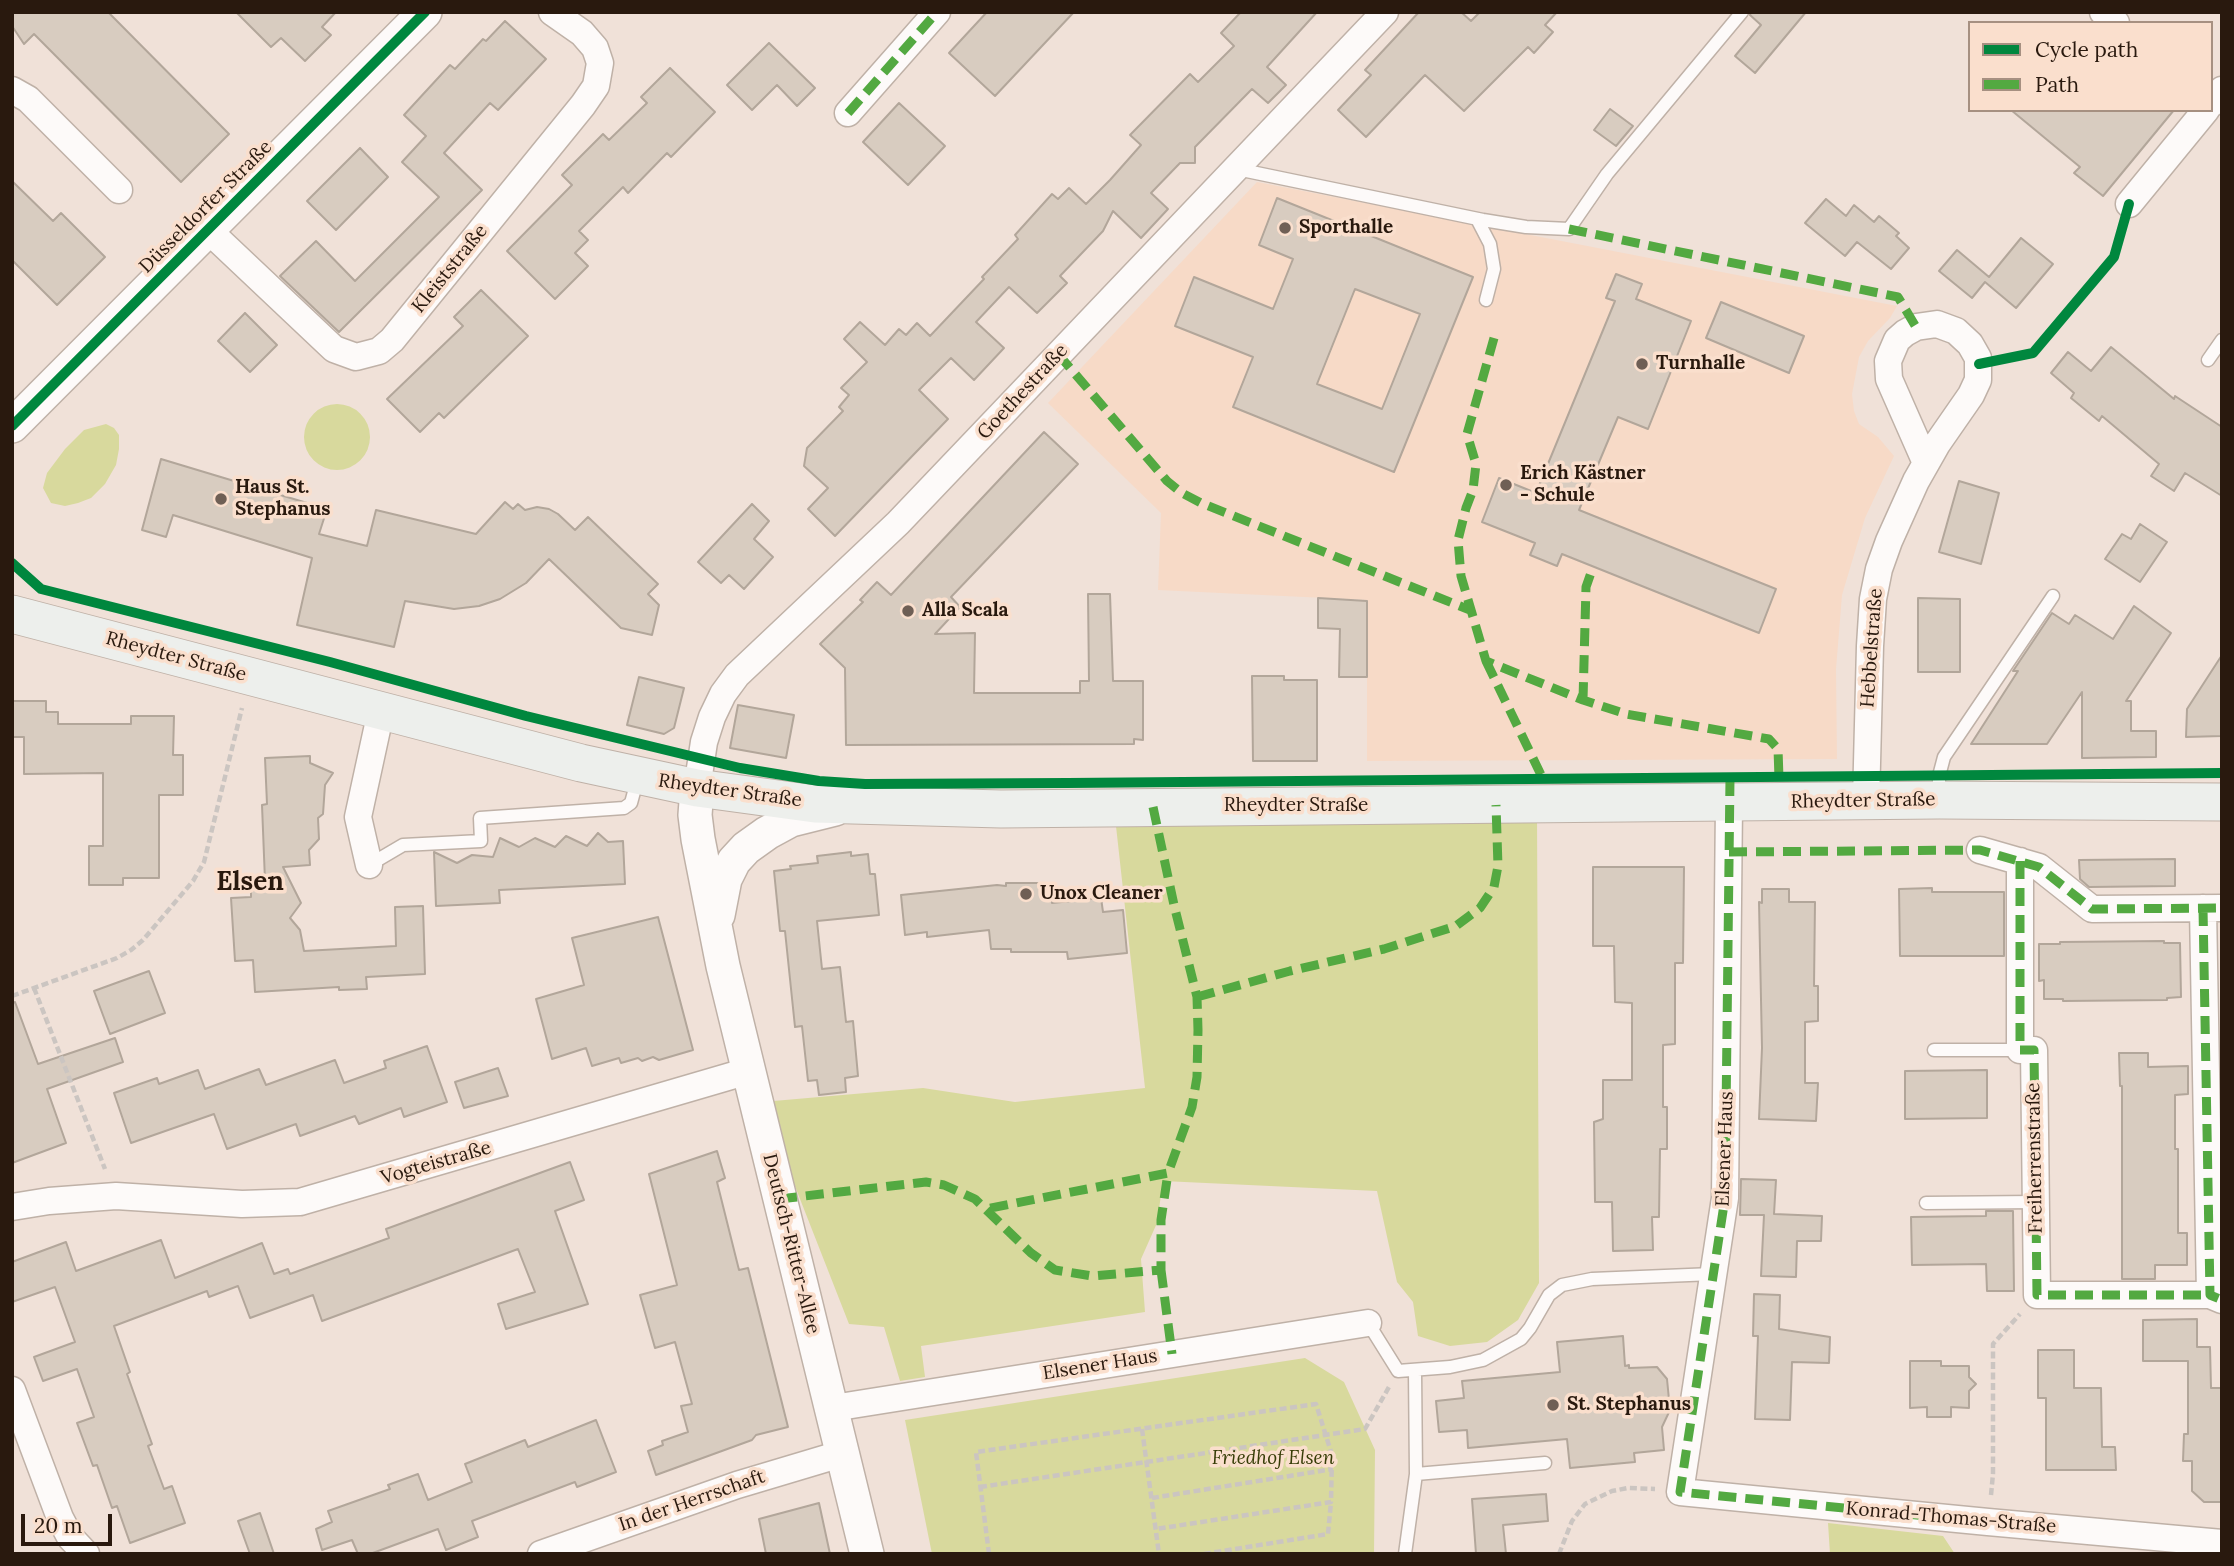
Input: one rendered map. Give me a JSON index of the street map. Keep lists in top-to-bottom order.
{
  "streets": {
    "main road": ["Rheydter Straße"],
    "street": [
      "Düsseldorfer Straße",
      "Kleiststraße",
      "Goethestraße",
      "Hebbelstraße",
      "Elsener Haus",
      "Freiherrenstraße",
      "Vogteistraße",
      "Deutsch-Ritter-Allee",
      "In der Herrschaft",
      "Konrad-Thomas-Straße"
    ]
  },
  "crossings": [
    ["Düsseldorfer Straße", "Kleiststraße"],
    ["Goethestraße", "Rheydter Straße"],
    ["Goethestraße", "Deutsch-Ritter-Allee"],
    ["Hebbelstraße", "Rheydter Straße"],
    ["Rheydter Straße", "Elsener Haus"],
    ["Rheydter Straße", "Deutsch-Ritter-Allee"],
    ["Elsener Haus", "Deutsch-Ritter-Allee"],
    ["Elsener Haus", "Konrad-Thomas-Straße"],
    ["Vogteistraße", "Deutsch-Ritter-Allee"],
    ["Deutsch-Ritter-Allee", "In der Herrschaft"]
  ],
  "districts": ["Elsen"],
  "parks": ["Friedhof Elsen"],
  "places": [
    "Sporthalle",
    "Turnhalle",
    "Erich Kästner - Schule",
    "Haus St. Stephanus",
    "Alla Scala",
    "Unox Cleaner",
    "St. Stephanus"
  ],
  "legend": ["Cycle path", "Path"],
  "scale_bar": "20 m"
}
